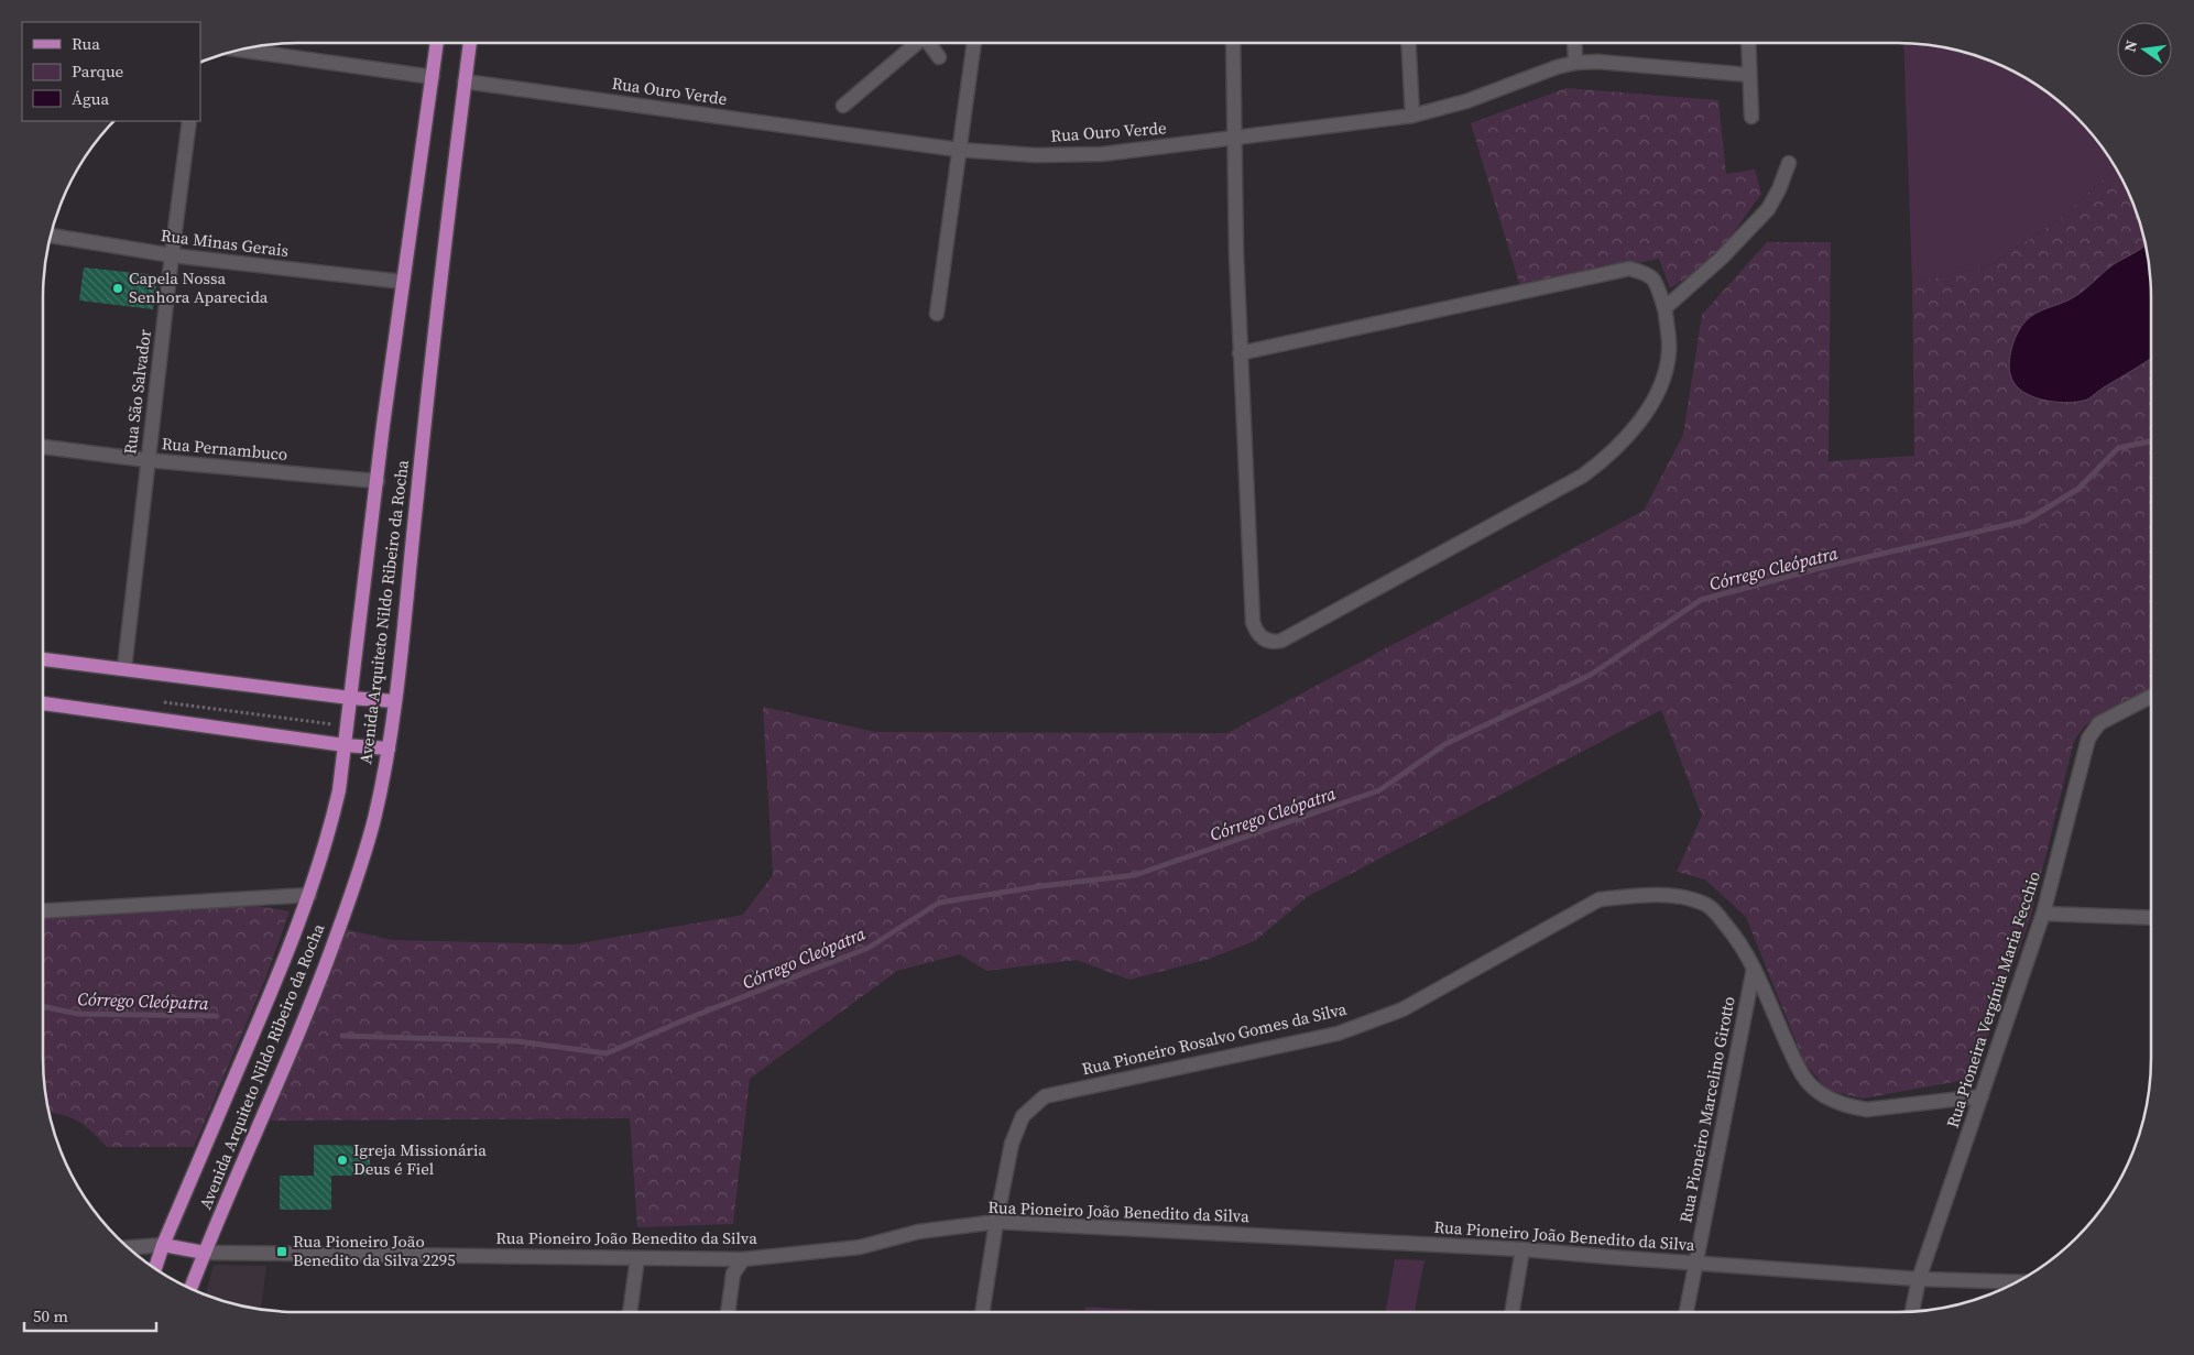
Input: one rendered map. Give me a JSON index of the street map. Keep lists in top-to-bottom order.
{
  "streets": {
    "main road": ["Avenida Arquiteto Nildo Ribeiro da Rocha"],
    "street": [
      "Rua Ouro Verde",
      "Rua Minas Gerais",
      "Rua São Salvador",
      "Rua Pernambuco",
      "Rua Pioneira Vergínia Maria Fecchio",
      "Rua Pioneiro Rosalvo Gomes da Silva",
      "Rua Pioneiro Marcelino Girotto",
      "Rua Pioneiro João Benedito da Silva"
    ]
  },
  "crossings": [
    ["Rua Ouro Verde", "Avenida Arquiteto Nildo Ribeiro da Rocha"],
    ["Rua Minas Gerais", "Rua São Salvador"],
    ["Rua Minas Gerais", "Avenida Arquiteto Nildo Ribeiro da Rocha"],
    ["Rua São Salvador", "Rua Pernambuco"],
    ["Rua Pernambuco", "Avenida Arquiteto Nildo Ribeiro da Rocha"],
    ["Avenida Arquiteto Nildo Ribeiro da Rocha", "Rua Pioneiro João Benedito da Silva"],
    ["Rua Pioneira Vergínia Maria Fecchio", "Rua Pioneiro Rosalvo Gomes da Silva"],
    ["Rua Pioneira Vergínia Maria Fecchio", "Rua Pioneiro João Benedito da Silva"],
    ["Rua Pioneiro Rosalvo Gomes da Silva", "Rua Pioneiro Marcelino Girotto"],
    ["Rua Pioneiro Rosalvo Gomes da Silva", "Rua Pioneiro João Benedito da Silva"],
    ["Rua Pioneiro Marcelino Girotto", "Rua Pioneiro João Benedito da Silva"]
  ],
  "water": ["Córrego Cleópatra"],
  "places": {
    "other": ["Capela Nossa Senhora Aparecida", "Igreja Missionária Deus é Fiel"],
    "transit": ["Rua Pioneiro João Benedito da Silva 2295"]
  },
  "legend": ["Rua", "Parque", "Água"],
  "scale_bar": "50 m",
  "north": "left"
}
